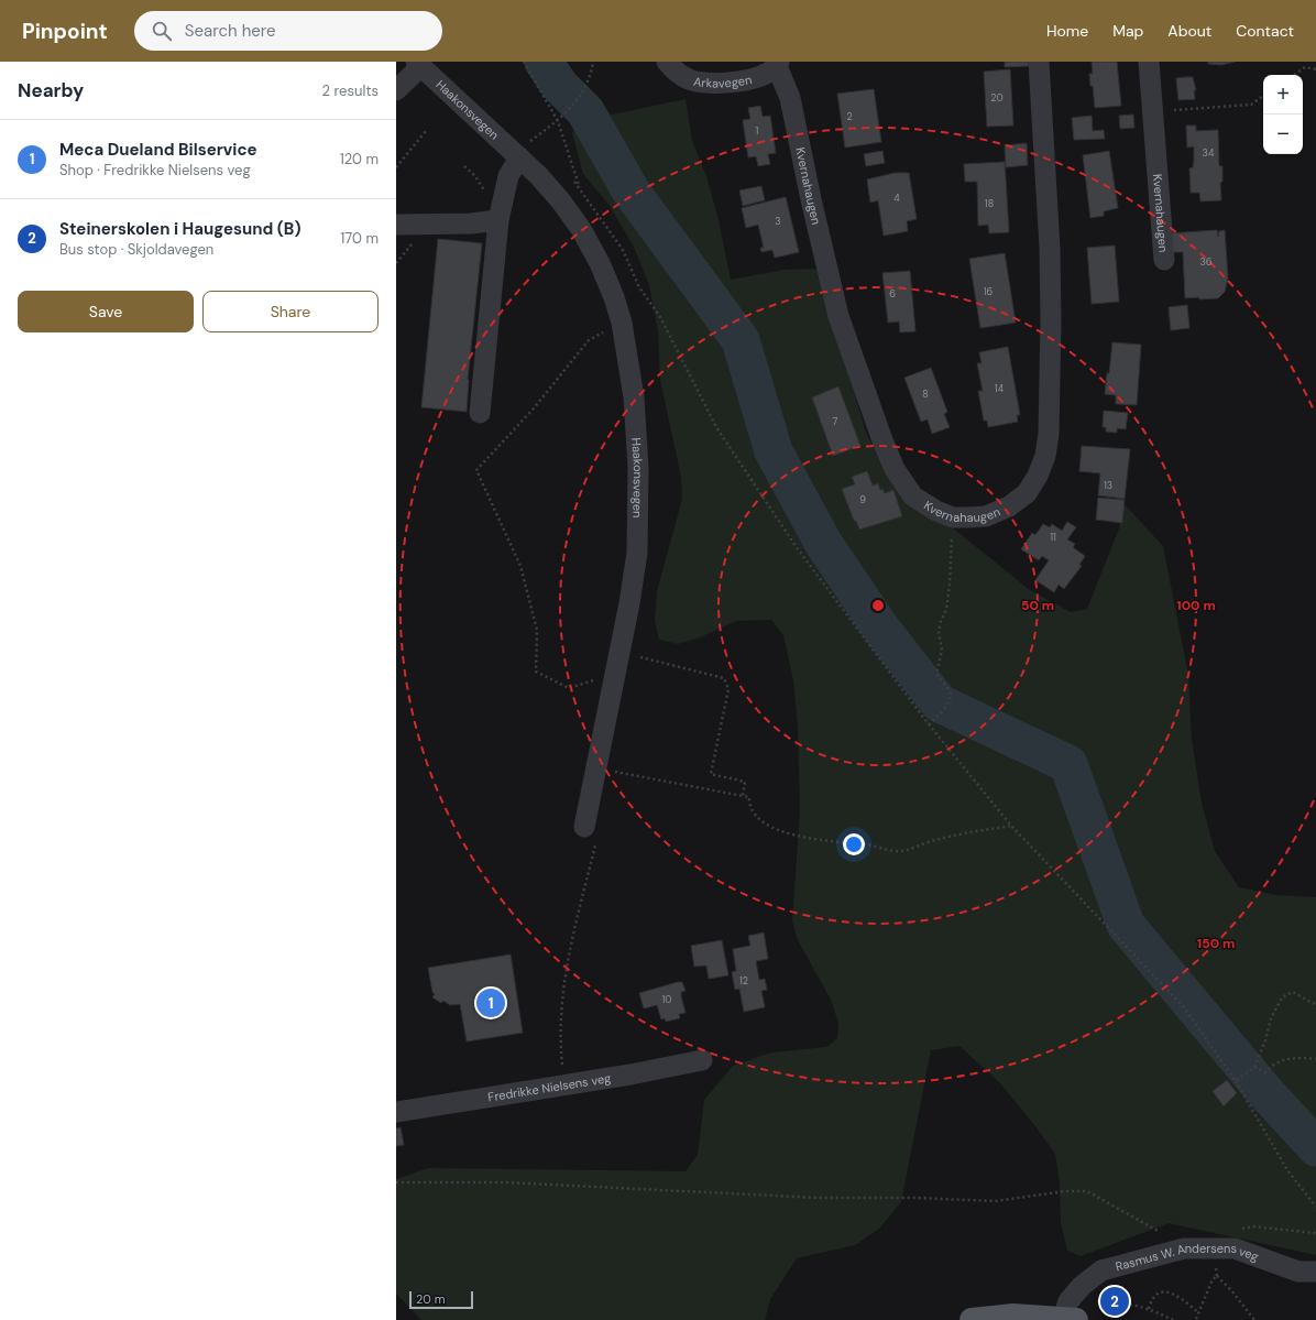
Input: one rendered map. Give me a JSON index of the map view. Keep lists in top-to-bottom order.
{
  "streets": {
    "street": [
      "Arkavegen",
      "Haakonsvegen",
      "Kvernahaugen",
      "Fredrikke Nielsens veg",
      "Rasmus W. Andersens veg"
    ]
  },
  "crossings": [
    ["Arkavegen", "Kvernahaugen"]
  ],
  "house_numbers": [
    "20",
    "2",
    "1",
    "34",
    "4",
    "18",
    "3",
    "36",
    "16",
    "6",
    "14",
    "8",
    "7",
    "13",
    "9",
    "11",
    "12",
    "10"
  ],
  "scale_bar": "20 m",
  "page": {
    "header": "Pinpoint",
    "search": "Search here",
    "nav": [
      "Home",
      "Map",
      "About",
      "Contact"
    ],
    "heading": ["Nearby", "2 results"],
    "map_buttons": ["+", "−"],
    "list": [
      {
        "mark": "1",
        "name": "Meca Dueland Bilservice",
        "note": "Shop · Fredrikke Nielsens veg",
        "value": "120 m"
      },
      {
        "mark": "2",
        "name": "Steinerskolen i Haugesund (B)",
        "note": "Bus stop · Skjoldavegen",
        "value": "170 m"
      }
    ],
    "buttons": ["Save", "Share"],
    "pins": ["1", "2"],
    "scale": "20 m"
  },
  "rings": ["50 m", "100 m", "150 m"]
}
